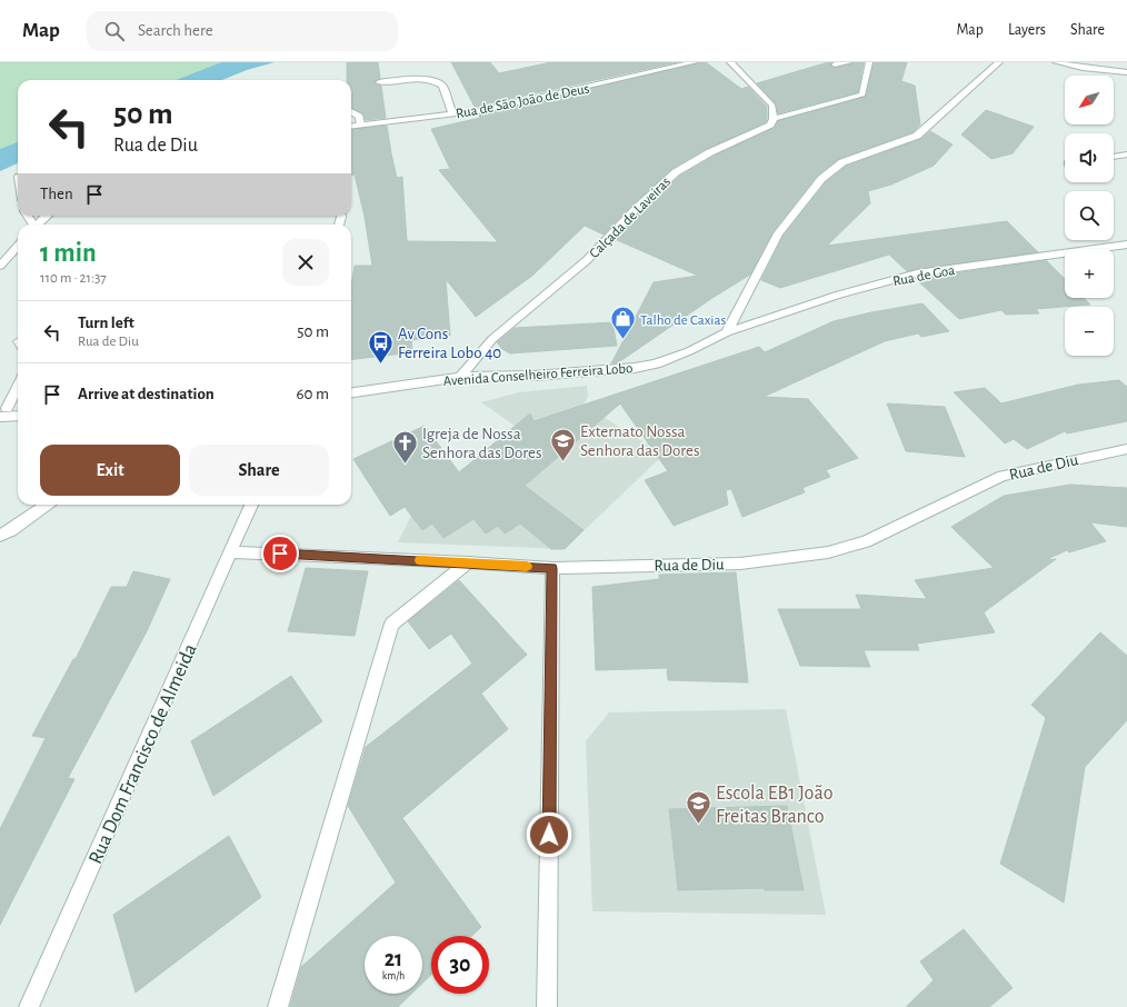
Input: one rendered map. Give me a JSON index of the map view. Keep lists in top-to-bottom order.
{
  "streets": {
    "street": [
      "Rua de São João de Deus",
      "Calçada de Laveiras",
      "Rua de Goa",
      "Avenida Conselheiro Ferreira Lobo",
      "Rua de Diu",
      "Rua Dom Francisco de Almeida"
    ]
  },
  "crossings": [
    ["Calçada de Laveiras", "Avenida Conselheiro Ferreira Lobo"],
    ["Rua de Goa", "Avenida Conselheiro Ferreira Lobo"],
    ["Rua de Diu", "Rua Dom Francisco de Almeida"]
  ],
  "places": {
    "shop": ["Talho de Caxias"],
    "bus stop": ["Av Cons Ferreira Lobo 40"],
    "school or university": ["Externato Nossa Senhora das Dores", "Escola EB1 João Freitas Branco"],
    "church": ["Igreja de Nossa Senhora das Dores"]
  },
  "north": "bottom left",
  "page": {
    "header": "Map",
    "search": "Search here",
    "nav": ["Map", "Layers", "Share"],
    "map_buttons": ["+", "−"],
    "turn": ["50 m", "Rua de Diu"],
    "then": "Then",
    "heading": ["1 min", "110 m · 21:37"],
    "list": [
      {
        "name": "Turn left",
        "note": "Rua de Diu",
        "value": "50 m"
      },
      {
        "name": "Arrive at destination",
        "value": "60 m"
      }
    ],
    "buttons": ["Exit", "Share"],
    "speed": "21 km/h",
    "limit": "30"
  }
}
